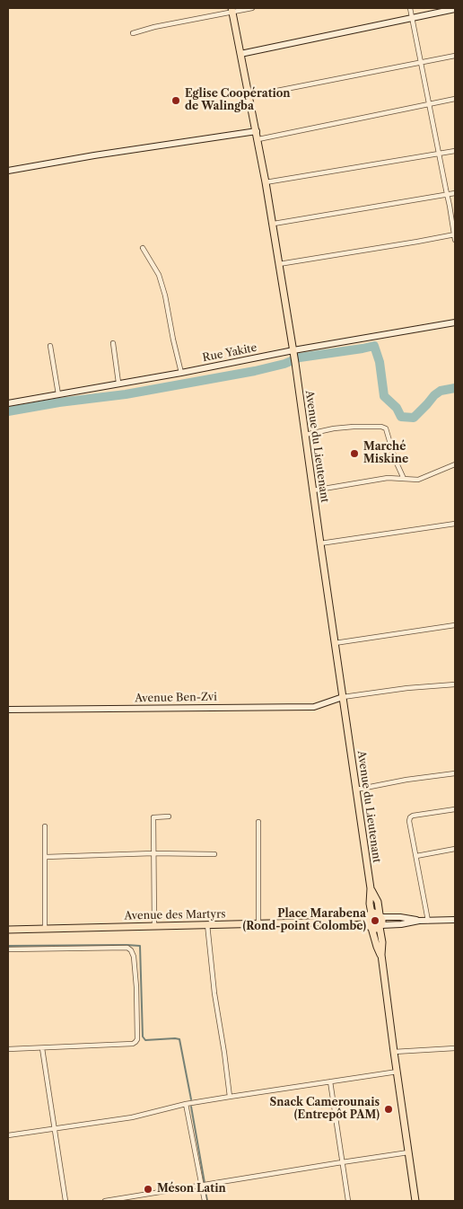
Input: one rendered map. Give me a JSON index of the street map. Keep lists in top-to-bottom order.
{
  "streets": {
    "main road": ["Avenue du Lieutenant", "Avenue des Martyrs"],
    "street": ["Rue Yakite", "Avenue Ben-Zvi"]
  },
  "crossings": [
    ["Rue Yakite", "Avenue du Lieutenant"],
    ["Avenue du Lieutenant", "Avenue Ben-Zvi"],
    ["Avenue du Lieutenant", "Avenue des Martyrs"]
  ],
  "places": [
    "Eglise Coopération de Walingba",
    "Marché Miskine",
    "Place Marabena (Rond-point Colombe)",
    "Snack Camerounais (Entrepôt PAM)",
    "Méson Latin"
  ]
}
